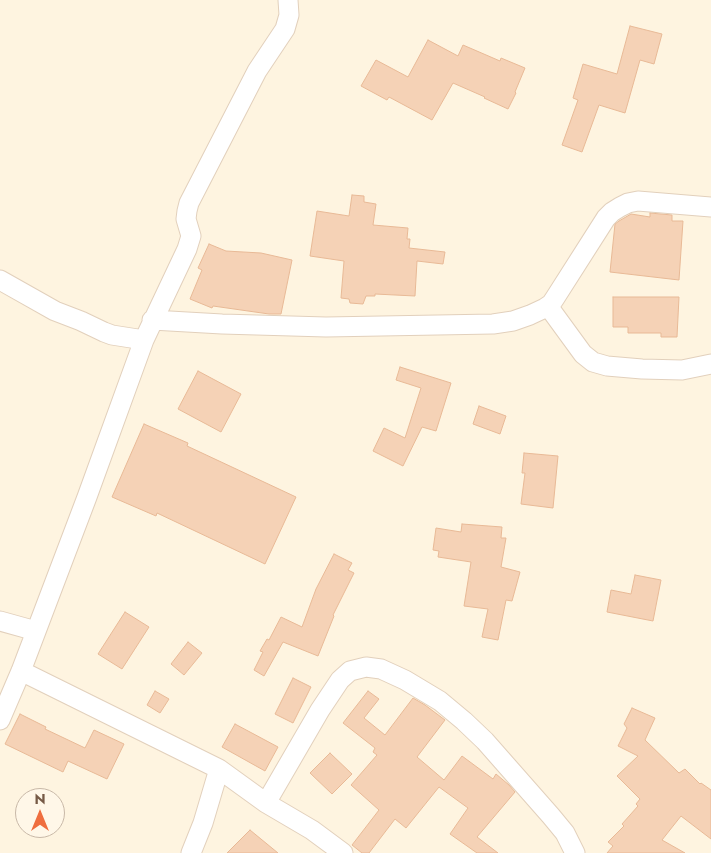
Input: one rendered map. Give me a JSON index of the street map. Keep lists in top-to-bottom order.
{
  "north": "top"
}
